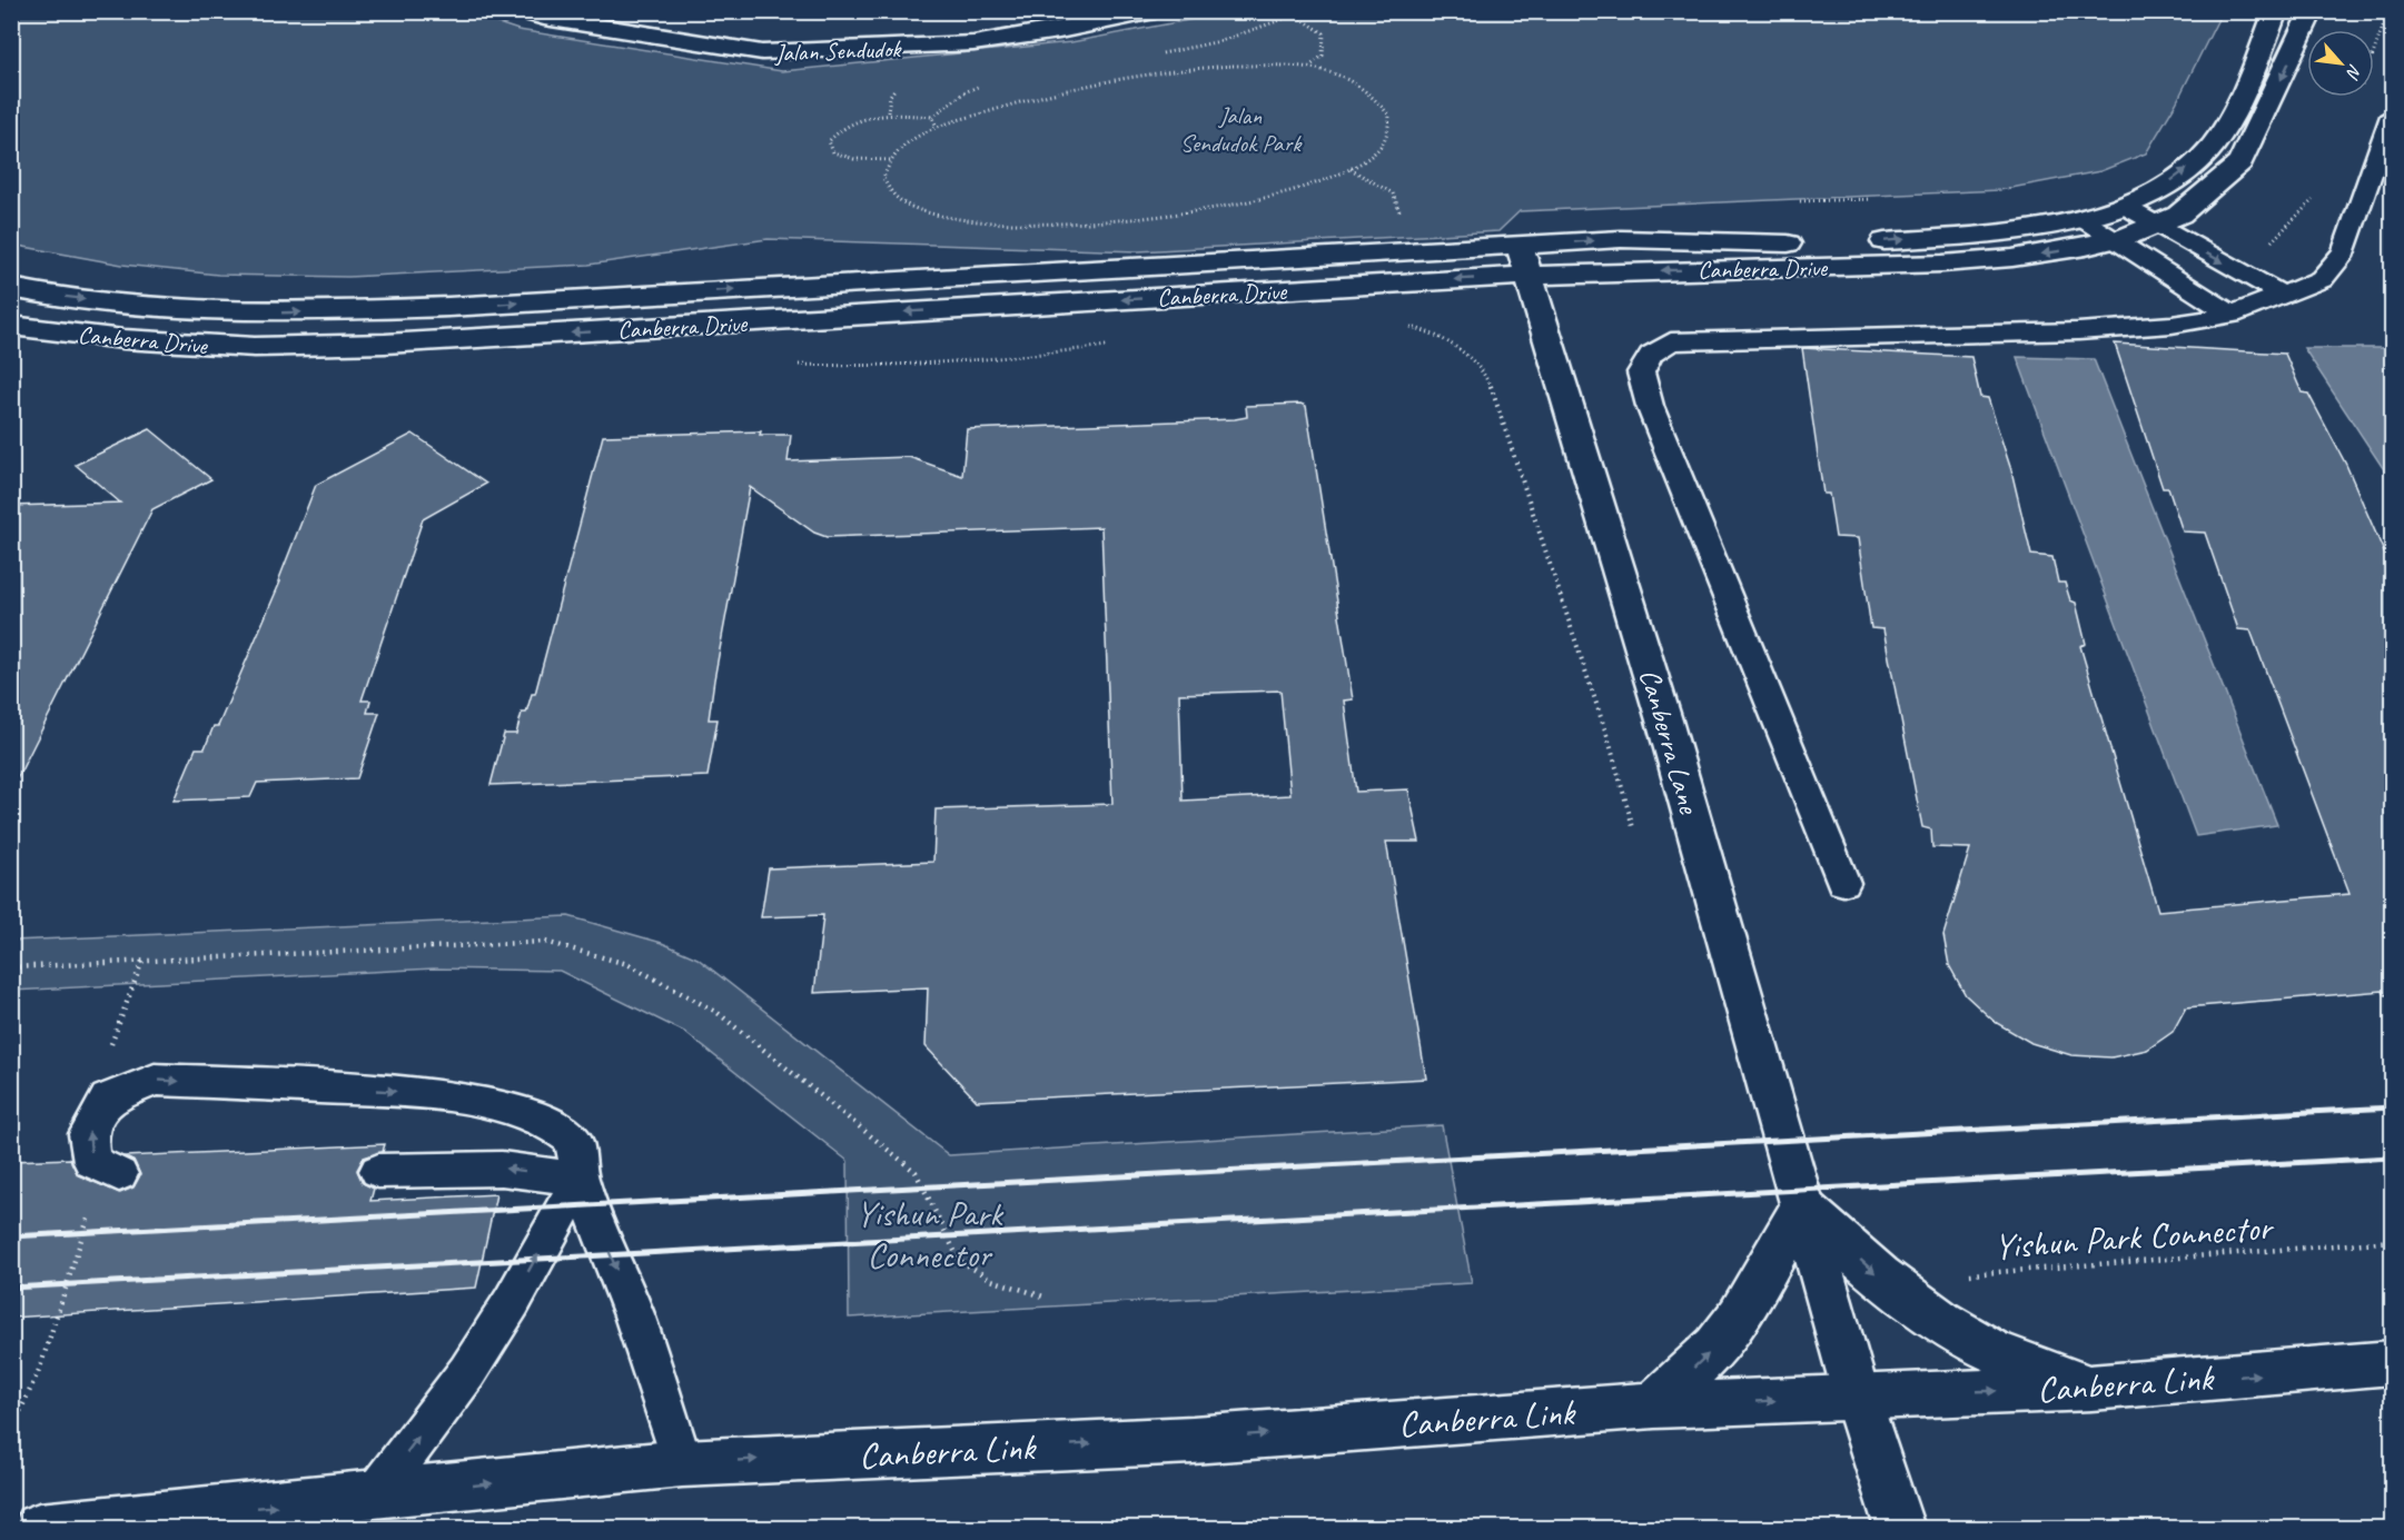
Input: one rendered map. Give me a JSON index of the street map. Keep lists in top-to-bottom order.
{
  "streets": {
    "street": [
      "Jalan Sendudok",
      "Canberra Drive",
      "Canberra Lane",
      "Canberra Link"
    ],
    "path": ["Yishun Park Connector"]
  },
  "crossings": [
    ["Canberra Drive", "Canberra Lane"]
  ],
  "one_way": ["Canberra Link"],
  "parks": ["Jalan Sendudok Park", "Yishun Park Connector"],
  "north": "bottom right"
}
